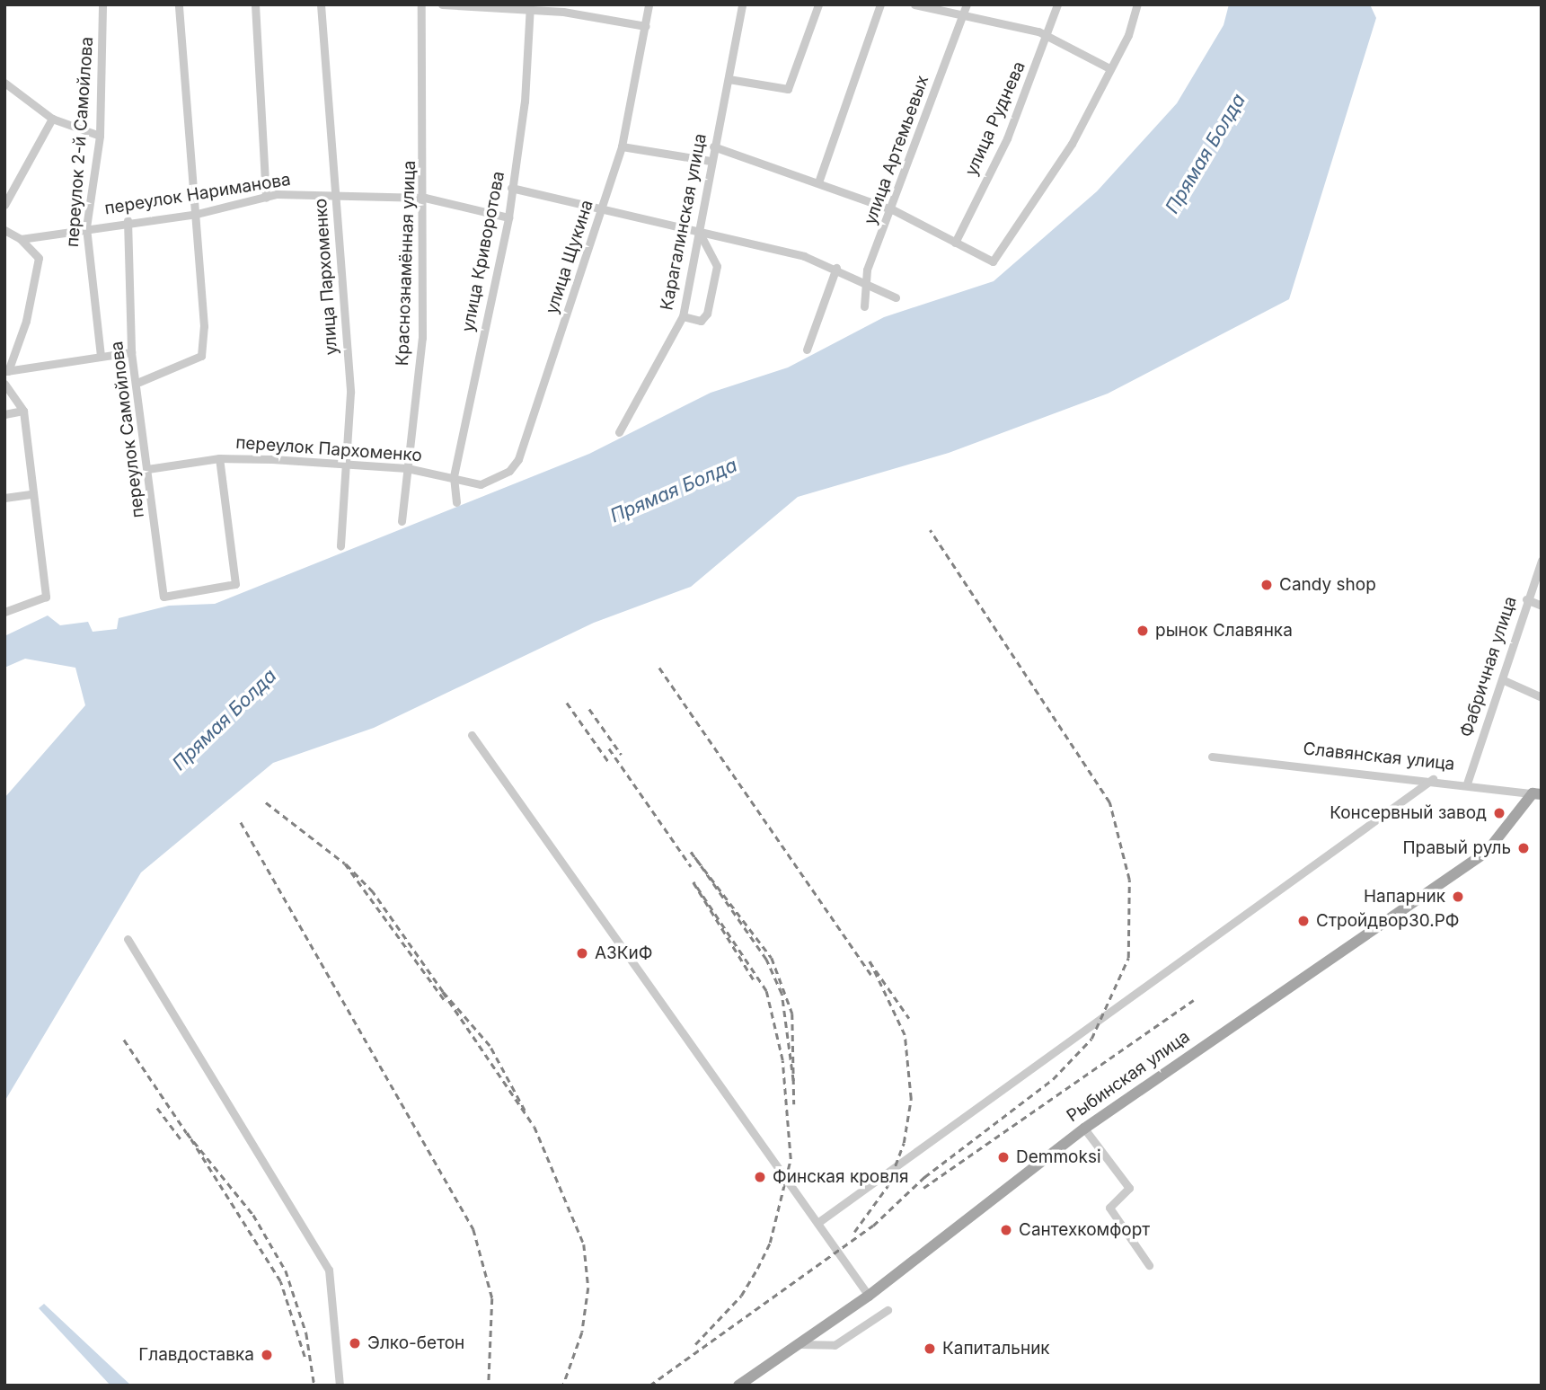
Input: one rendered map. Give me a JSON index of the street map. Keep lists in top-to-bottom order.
{
  "streets": {
    "main road": ["Рыбинская улица"],
    "street": [
      "улица Руднева",
      "переулок 2-й Самойлова",
      "улица Артемьевых",
      "переулок Нариманова",
      "Карагалинская улица",
      "улица Криворотова",
      "улица Щукина",
      "Краснознамённая улица",
      "улица Пархоменко",
      "переулок Самойлова",
      "переулок Пархоменко",
      "Фабричная улица",
      "Славянская улица"
    ]
  },
  "crossings": [
    ["переулок 2-й Самойлова", "переулок Нариманова"],
    ["переулок Нариманова", "улица Криворотова"],
    ["переулок Нариманова", "Краснознамённая улица"],
    ["переулок Нариманова", "улица Пархоменко"],
    ["переулок Нариманова", "переулок Самойлова"],
    ["улица Криворотова", "переулок Пархоменко"],
    ["улица Щукина", "переулок Пархоменко"],
    ["Краснознамённая улица", "переулок Пархоменко"],
    ["улица Пархоменко", "переулок Пархоменко"],
    ["переулок Самойлова", "переулок Пархоменко"],
    ["Фабричная улица", "Славянская улица"],
    ["Славянская улица", "Рыбинская улица"]
  ],
  "water": ["Прямая Болда"],
  "places": [
    "Candy shop",
    "рынок Славянка",
    "Консервный завод",
    "Правый руль",
    "Напарник",
    "Стройдвор30.РФ",
    "АЗКиФ",
    "Demmoksi",
    "Финская кровля",
    "Сантехкомфорт",
    "Элко-бетон",
    "Капитальник",
    "Главдоставка"
  ]
}
